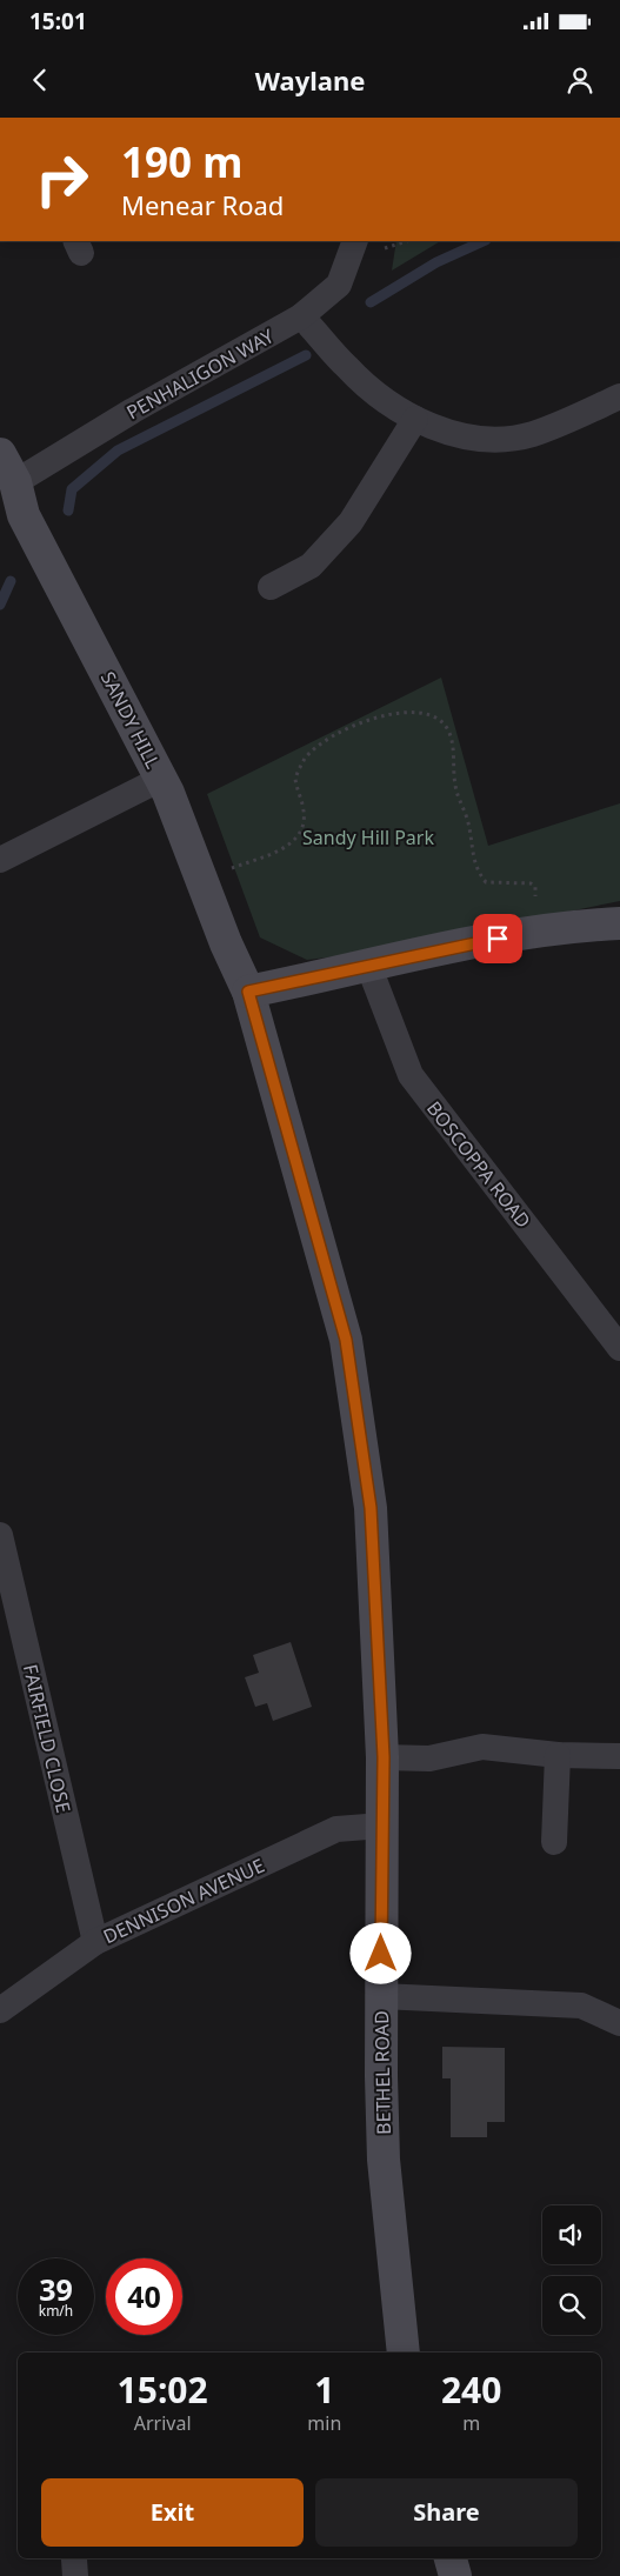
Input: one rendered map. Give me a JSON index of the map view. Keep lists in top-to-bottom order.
{
  "streets": {
    "street": [
      "PENHALIGON WAY",
      "SANDY HILL",
      "BOSCOPPA ROAD",
      "FAIRFIELD CLOSE",
      "DENNISON AVENUE",
      "BETHEL ROAD"
    ]
  },
  "crossings": [
    ["PENHALIGON WAY", "SANDY HILL"],
    ["SANDY HILL", "BETHEL ROAD"],
    ["FAIRFIELD CLOSE", "DENNISON AVENUE"],
    ["DENNISON AVENUE", "BETHEL ROAD"]
  ],
  "parks": ["Sandy Hill Park"],
  "page": {
    "status": "15:01",
    "header": "Waylane",
    "turn": ["190 m", "Menear Road"],
    "speed": "39 km/h",
    "limit": "40",
    "eta": [
      "15:02",
      "Arrival",
      "1",
      "min",
      "240",
      "m"
    ],
    "buttons": ["Exit", "Share"]
  }
}
